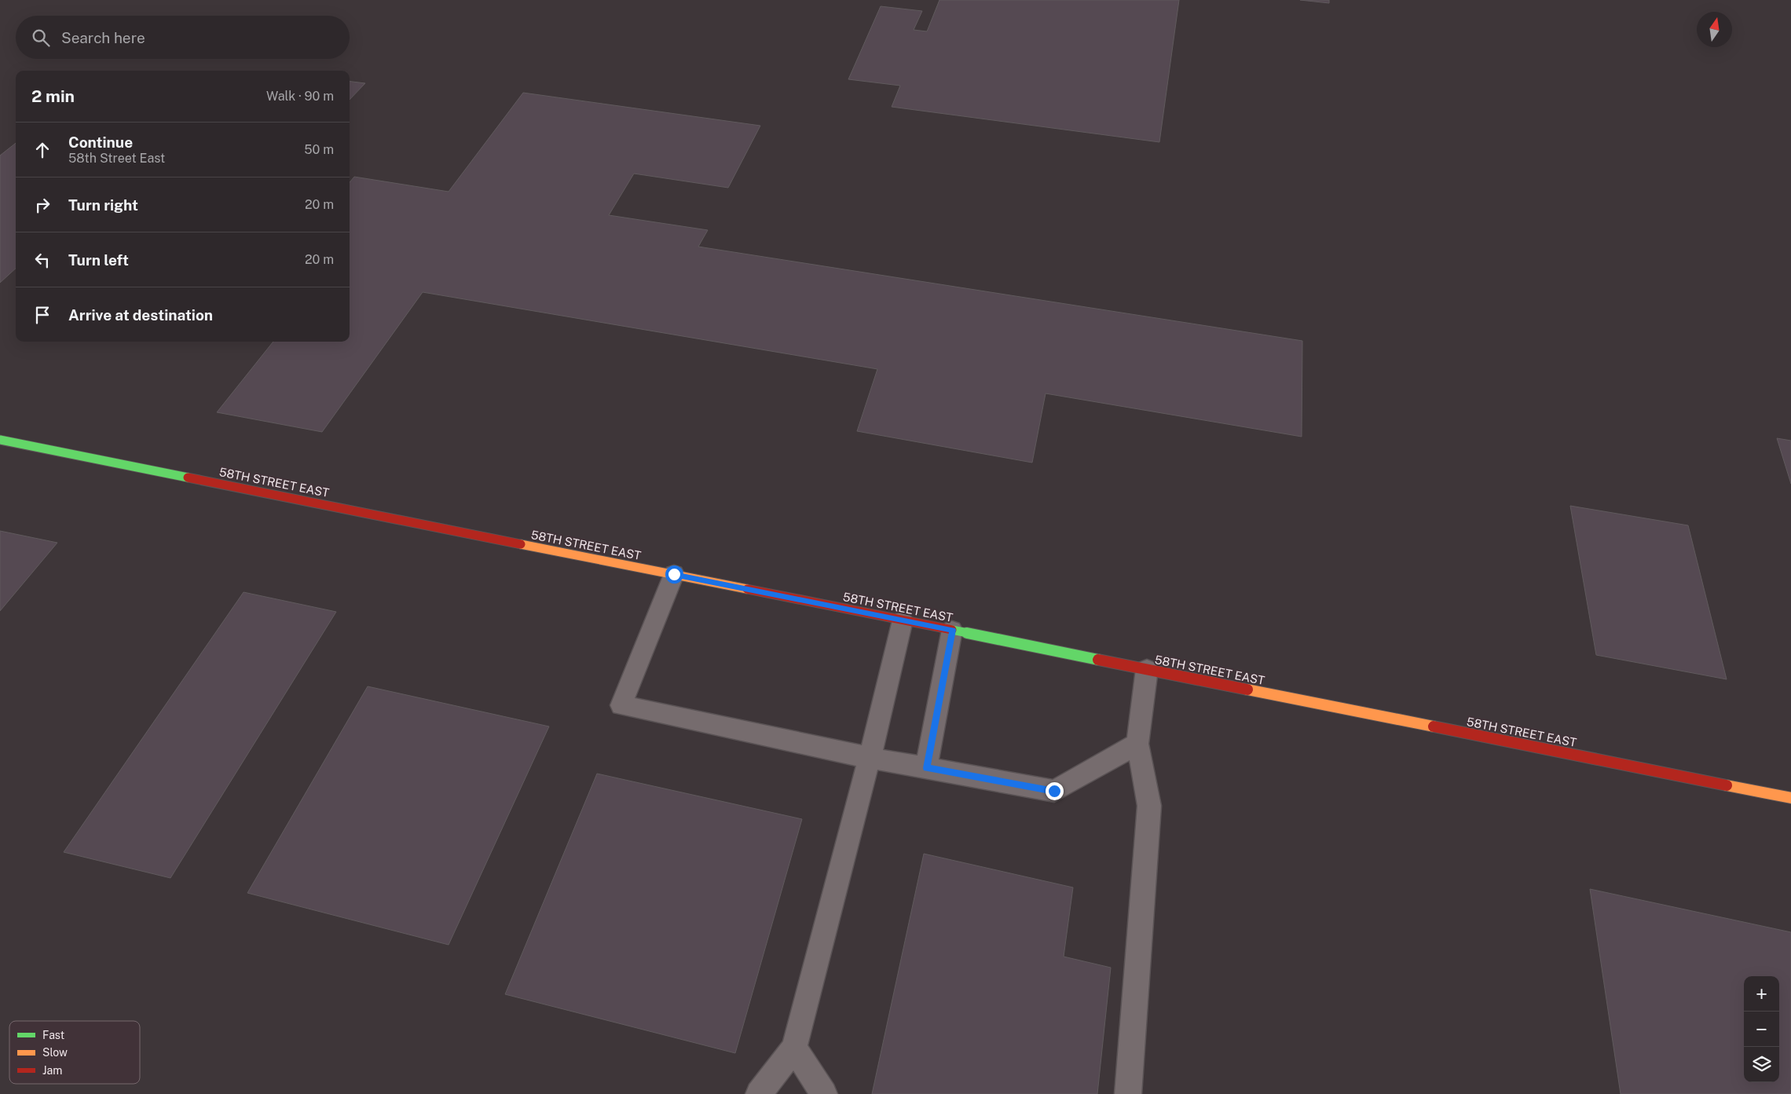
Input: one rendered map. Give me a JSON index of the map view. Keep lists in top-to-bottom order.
{
  "streets": {
    "street": ["58TH STREET EAST"]
  },
  "legend": ["Fast", "Slow", "Jam"],
  "north": "top",
  "page": {
    "search": "Search here",
    "heading": ["2 min", "Walk · 90 m"],
    "list": [
      ["Continue", "58th Street East", "50 m"],
      ["Turn right", "20 m"],
      ["Turn left", "20 m"],
      "Arrive at destination"
    ],
    "map_buttons": ["+", "−"]
  }
}
